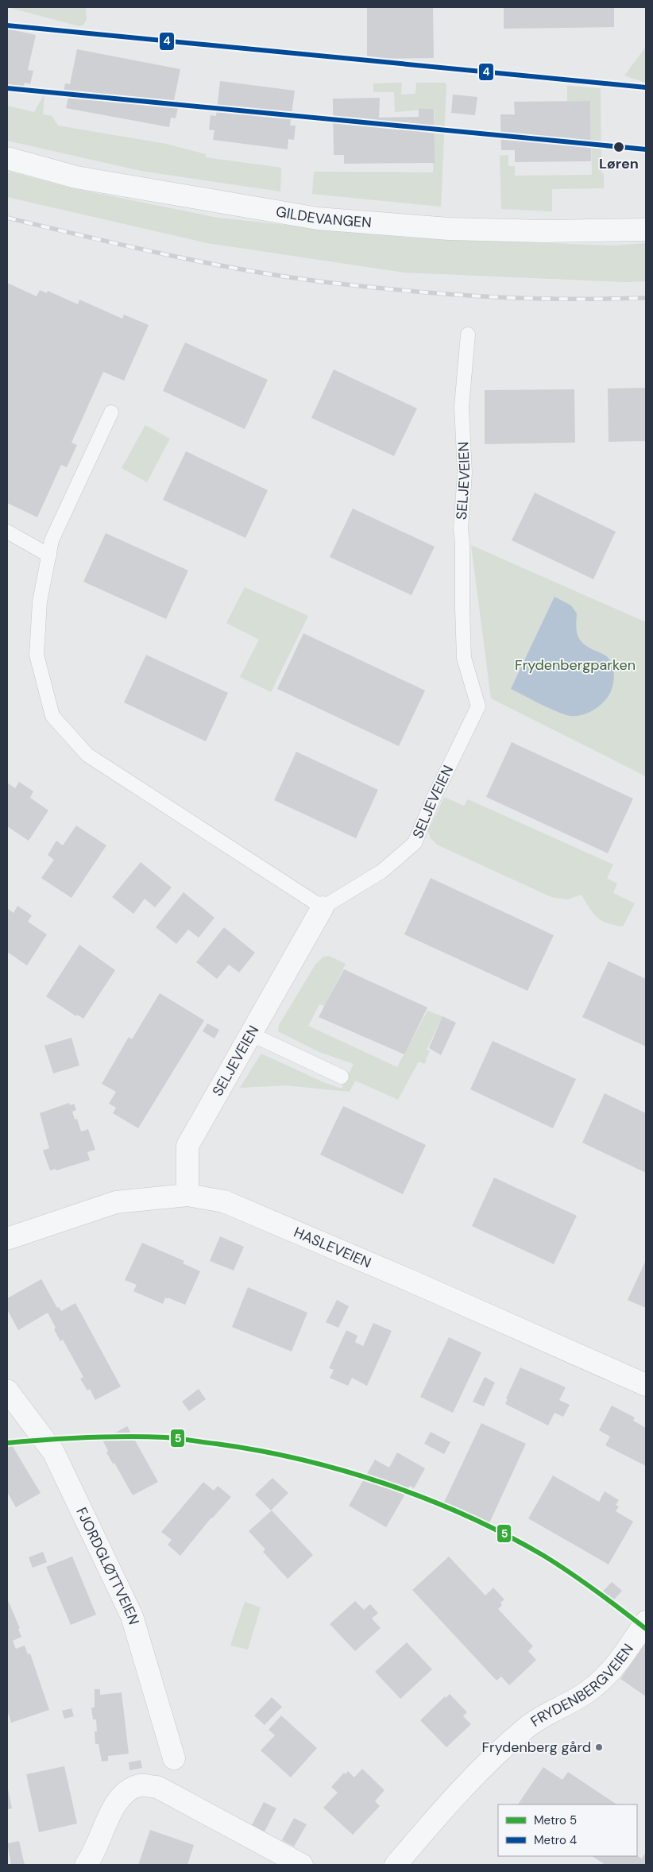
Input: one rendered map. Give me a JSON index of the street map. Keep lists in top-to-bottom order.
{
  "streets": {
    "street": [
      "GILDEVANGEN",
      "SELJEVEIEN",
      "HASLEVEIEN",
      "FJORDGLØTTVEIEN",
      "FRYDENBERGVEIEN"
    ]
  },
  "crossings": [
    ["SELJEVEIEN", "HASLEVEIEN"]
  ],
  "parks": ["Frydenbergparken"],
  "places": ["Løren", "Frydenberg gård"],
  "lines": ["metro line 4", "metro line 5"],
  "legend": ["Metro 5", "Metro 4"]
}
